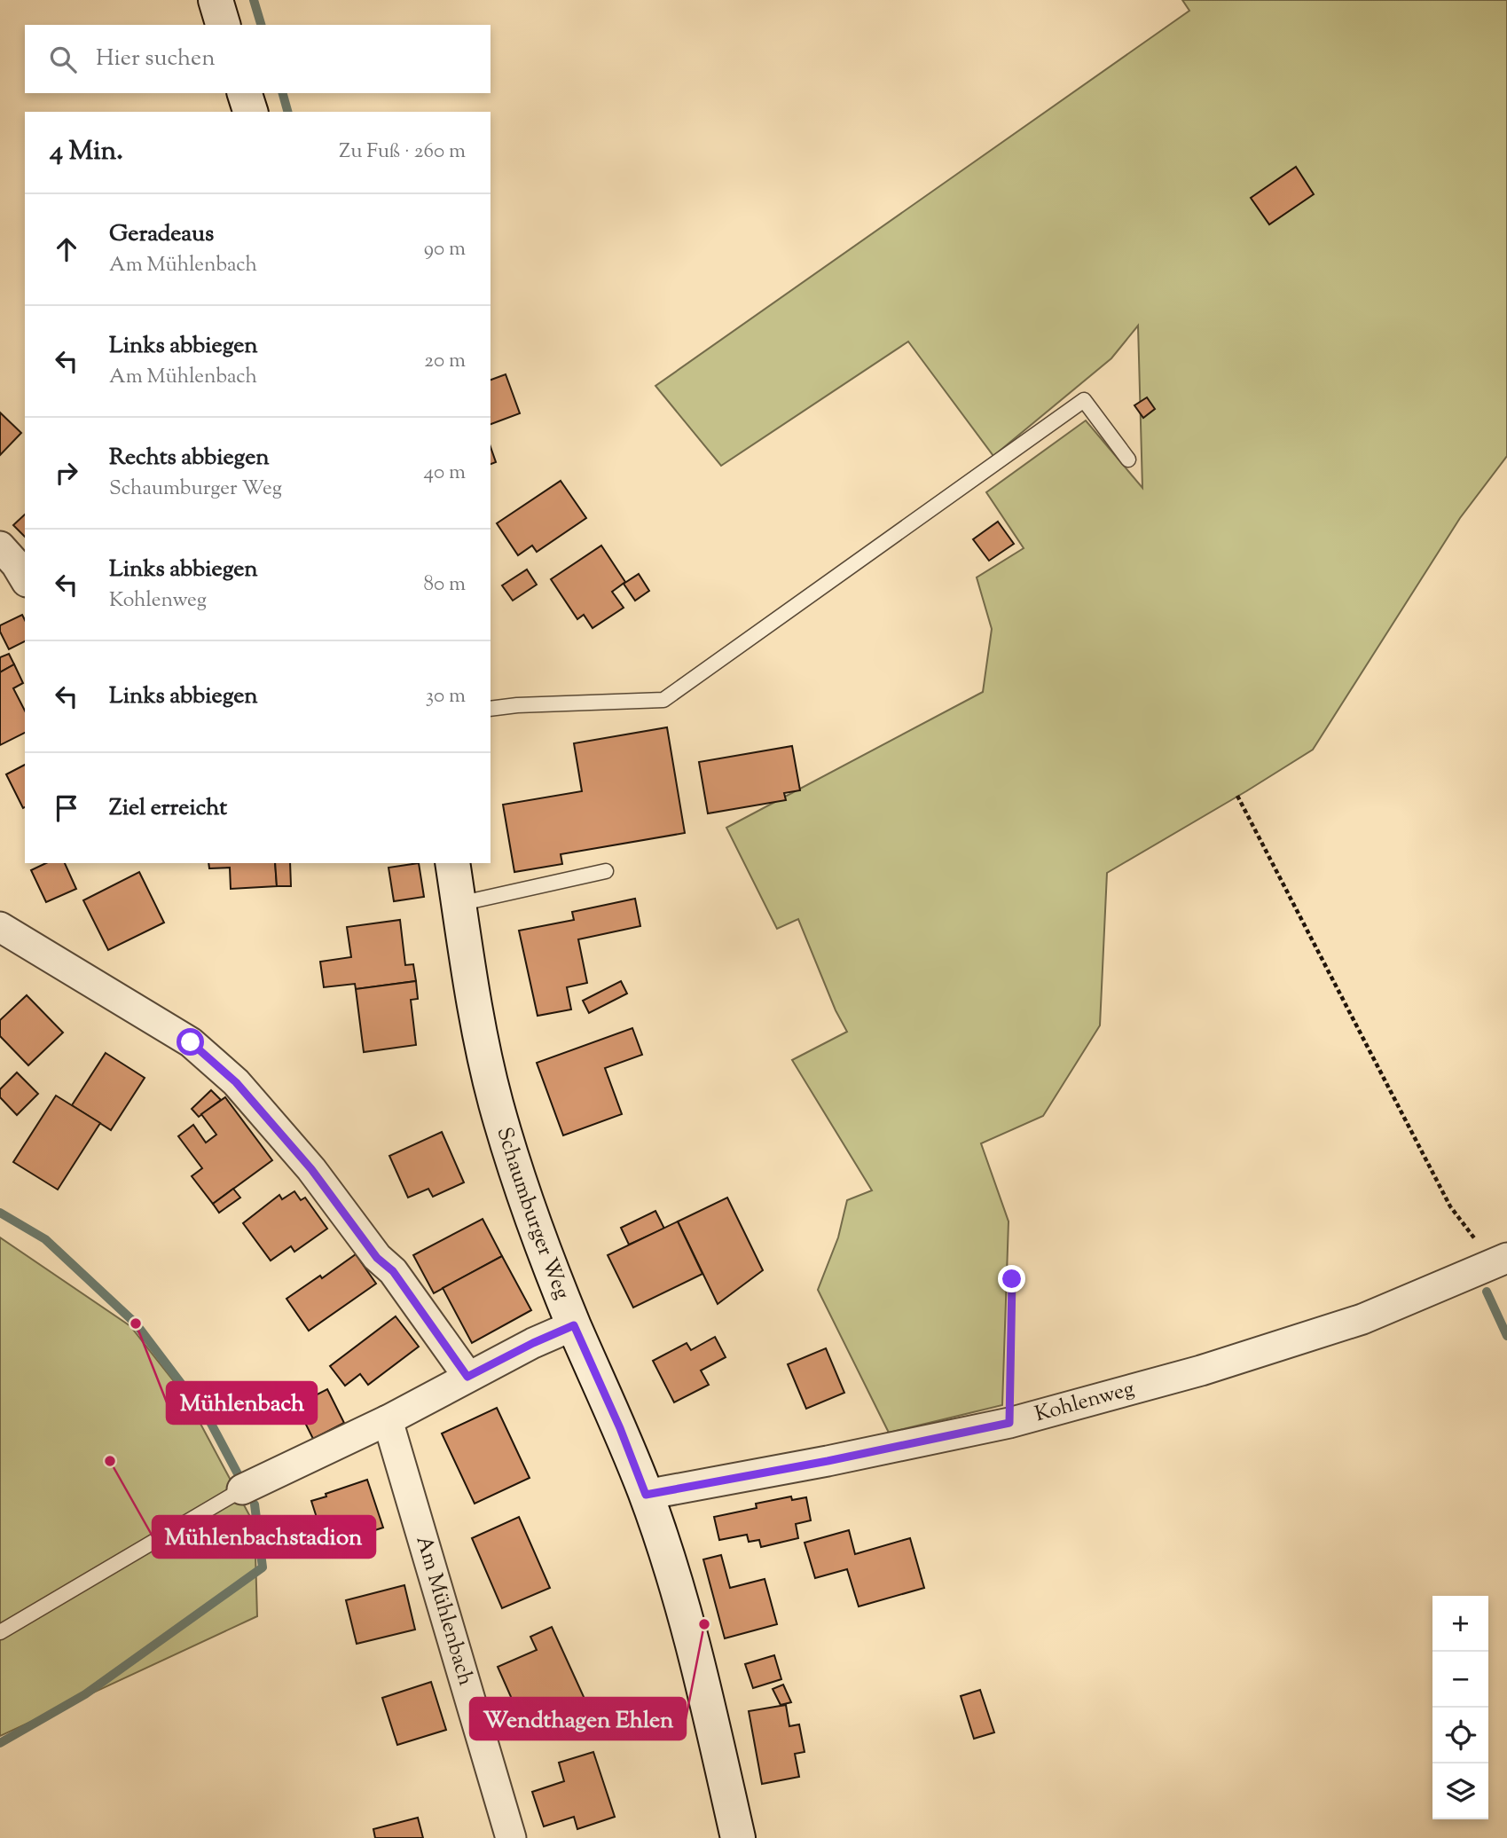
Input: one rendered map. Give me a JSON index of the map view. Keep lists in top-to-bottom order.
{
  "streets": {
    "street": ["Schaumburger Weg", "Kohlenweg", "Am Mühlenbach"]
  },
  "crossings": [
    ["Schaumburger Weg", "Kohlenweg"]
  ],
  "places": ["Mühlenbach", "Mühlenbachstadion", "Wendthagen Ehlen"],
  "page": {
    "search": "Hier suchen",
    "heading": ["4 Min.", "Zu Fuß · 260 m"],
    "list": [
      ["Geradeaus", "Am Mühlenbach", "90 m"],
      ["Links abbiegen", "Am Mühlenbach", "20 m"],
      ["Rechts abbiegen", "Schaumburger Weg", "40 m"],
      ["Links abbiegen", "Kohlenweg", "80 m"],
      ["Links abbiegen", "30 m"],
      "Ziel erreicht"
    ],
    "map_buttons": ["+", "−"]
  }
}
